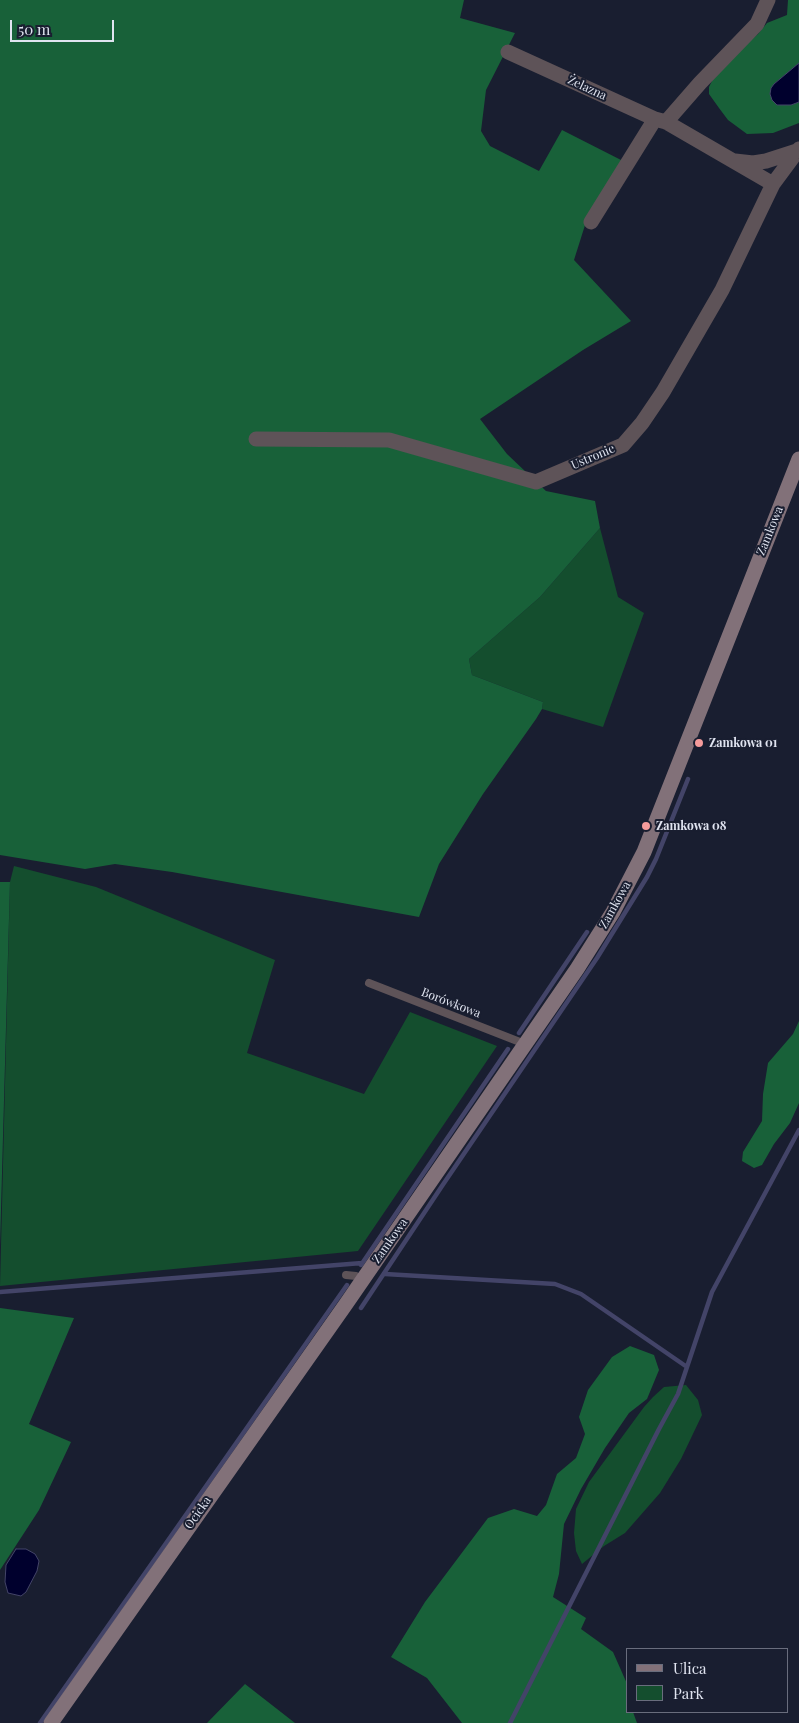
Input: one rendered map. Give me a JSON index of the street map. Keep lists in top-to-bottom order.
{
  "streets": {
    "street": [
      "Żelazna",
      "Ustronie",
      "Zamkowa",
      "Ocicka"
    ],
    "lane": ["Borówkowa"]
  },
  "crossings": [
    ["Żelazna", "Ustronie"],
    ["Zamkowa", "Borówkowa"],
    ["Zamkowa", "Ocicka"]
  ],
  "places": ["Zamkowa 01", "Zamkowa 08"],
  "legend": ["Ulica", "Park"],
  "scale_bar": "50 m"
}
